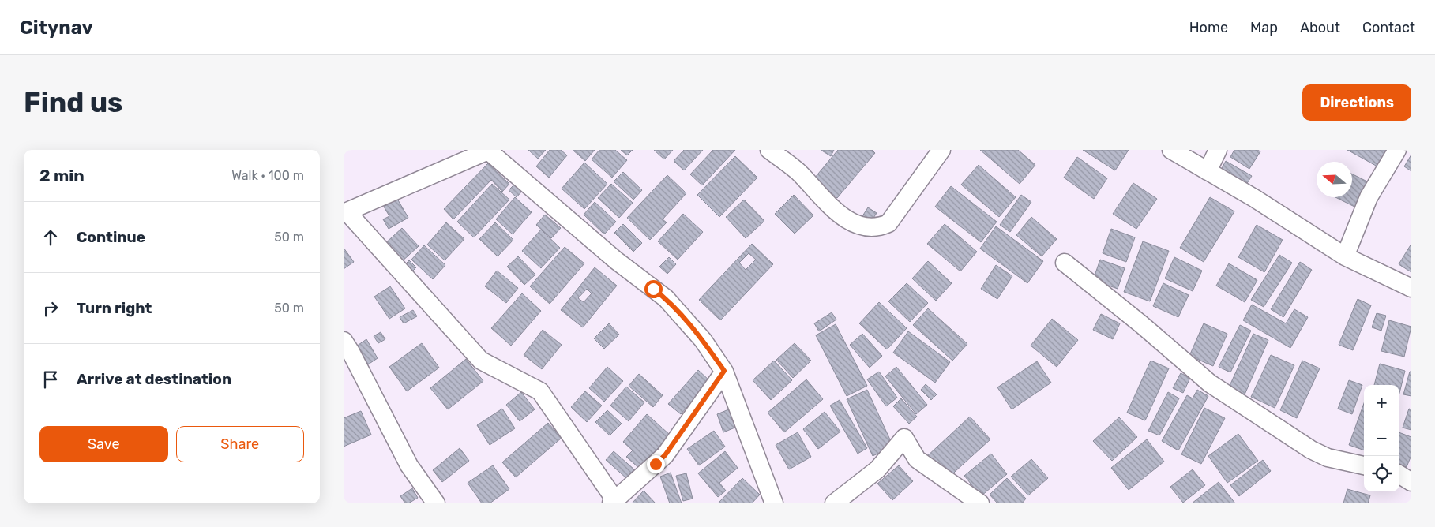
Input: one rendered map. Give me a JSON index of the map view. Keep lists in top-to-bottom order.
{
  "north": "left",
  "page": {
    "header": "Citynav",
    "nav": [
      "Home",
      "Map",
      "About",
      "Contact"
    ],
    "buttons": [
      "Directions",
      ["Save", "Share"]
    ],
    "title": "Find us",
    "heading": ["2 min", "Walk · 100 m"],
    "list": [
      ["Continue", "50 m"],
      ["Turn right", "50 m"],
      "Arrive at destination"
    ],
    "map_buttons": ["+", "−"]
  }
}
